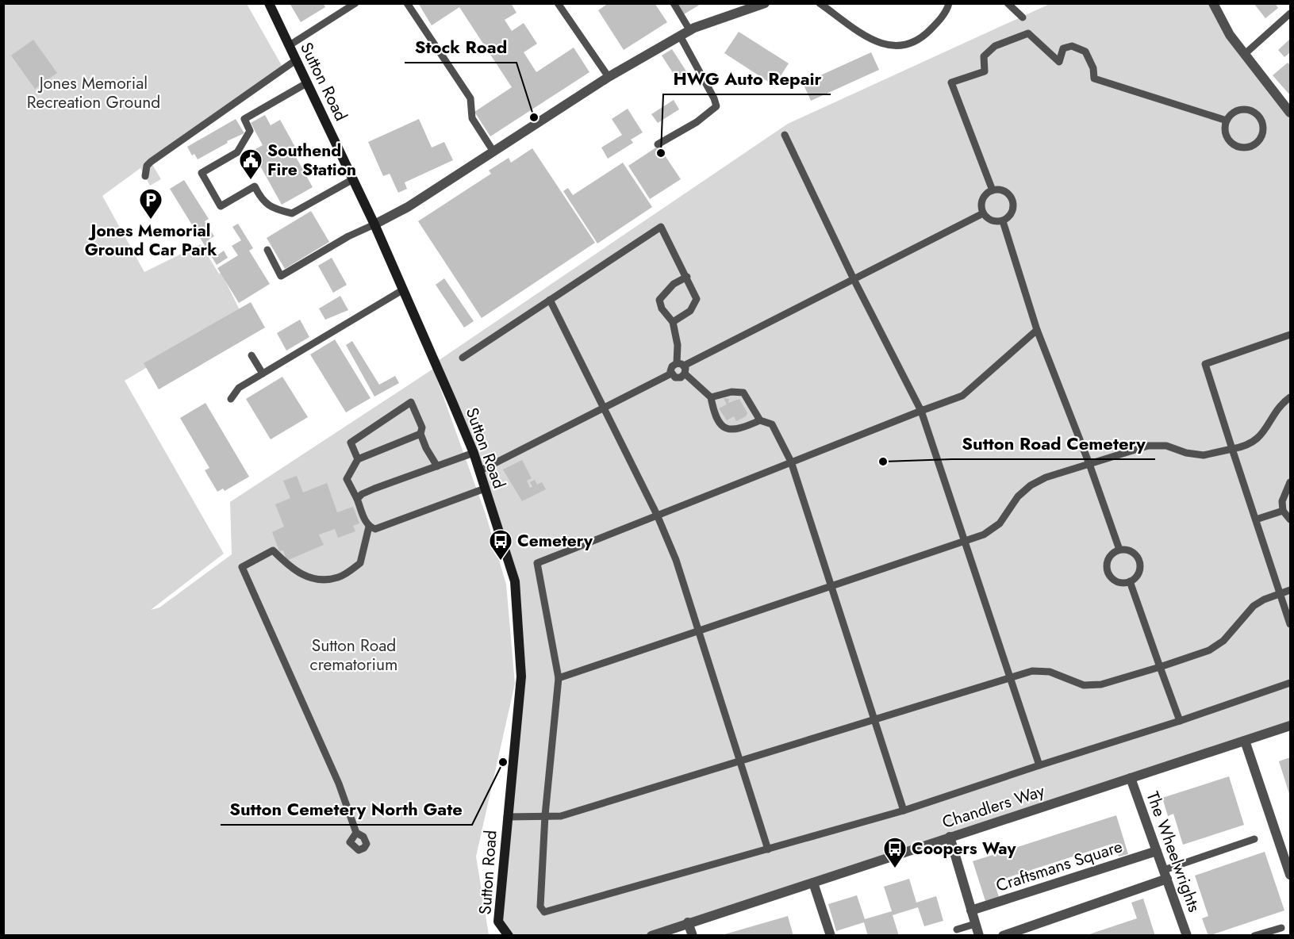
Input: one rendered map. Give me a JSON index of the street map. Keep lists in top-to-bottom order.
{
  "streets": {
    "street": [
      "Sutton Road",
      "Chandlers Way",
      "The Wheelwrights",
      "Craftsmans Square"
    ]
  },
  "crossings": [
    ["Chandlers Way", "The Wheelwrights"],
    ["The Wheelwrights", "Craftsmans Square"]
  ],
  "parks": ["Jones Memorial Recreation Ground", "Sutton Road crematorium"],
  "places": {
    "other": [
      "Stock Road",
      "HWG Auto Repair",
      "Sutton Road Cemetery",
      "Sutton Cemetery North Gate"
    ],
    "public building": ["Southend Fire Station"],
    "parking": ["Jones Memorial Ground Car Park"],
    "bus stop": ["Cemetery", "Coopers Way"]
  }
}
